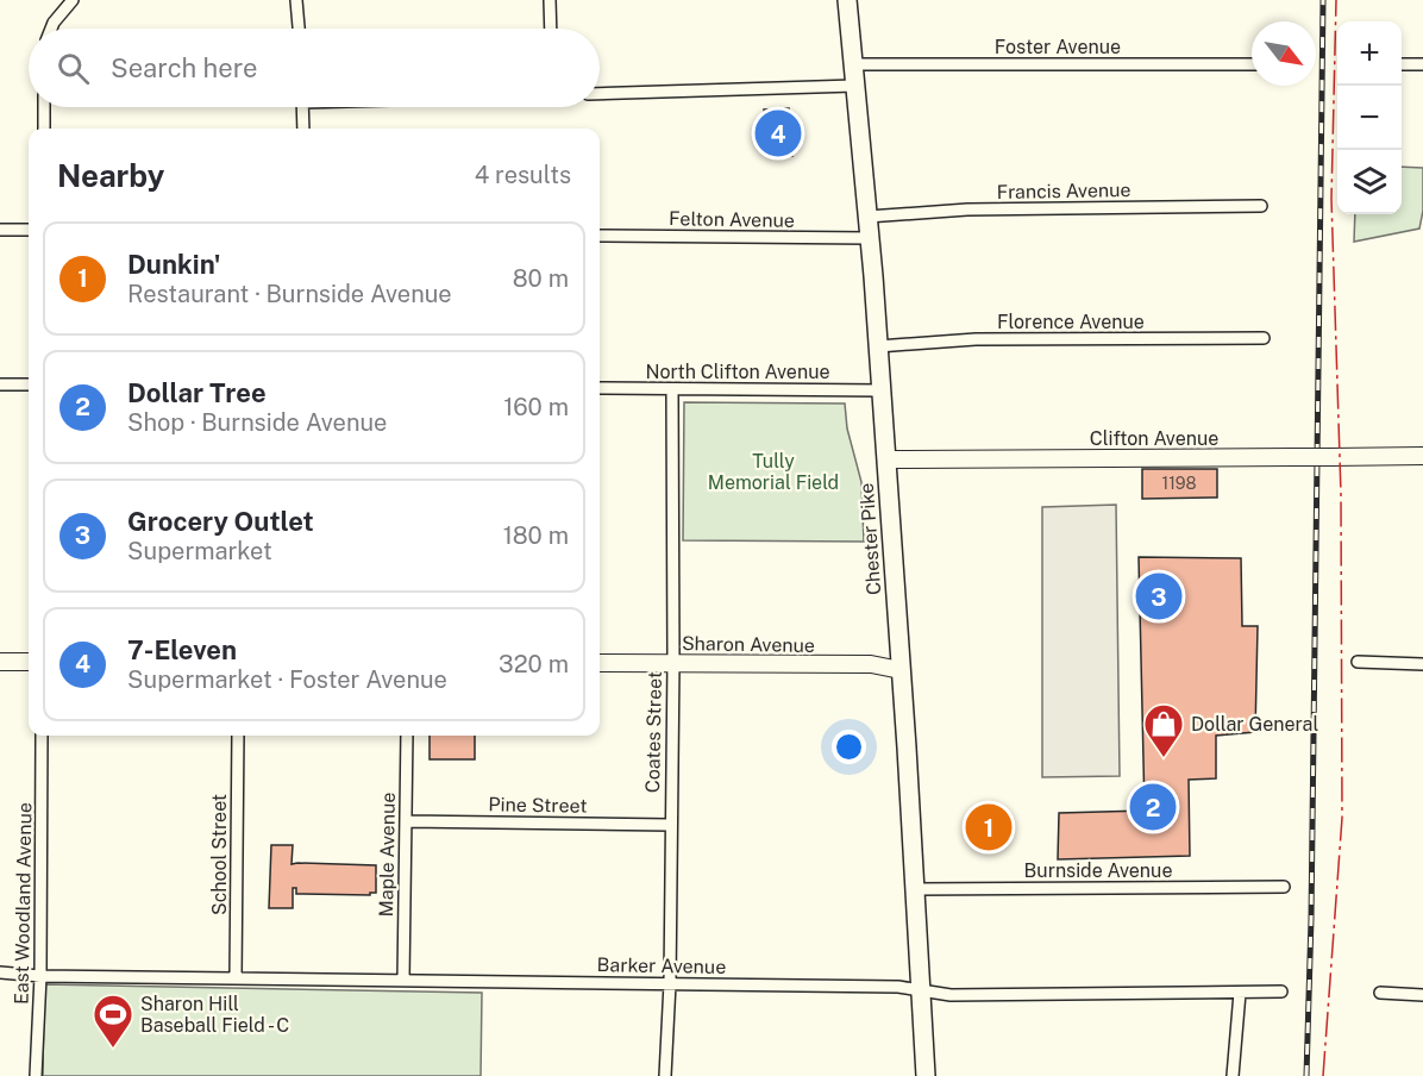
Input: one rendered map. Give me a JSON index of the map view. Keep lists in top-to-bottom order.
{
  "streets": {
    "main road": ["Chester Pike"],
    "street": [
      "Foster Avenue",
      "Francis Avenue",
      "Felton Avenue",
      "Florence Avenue",
      "North Clifton Avenue",
      "Clifton Avenue",
      "Sharon Avenue",
      "Coates Street",
      "Pine Street",
      "School Street",
      "Maple Avenue",
      "Burnside Avenue",
      "East Woodland Avenue",
      "Barker Avenue"
    ]
  },
  "crossings": [
    ["Foster Avenue", "Chester Pike"],
    ["Francis Avenue", "Chester Pike"],
    ["Felton Avenue", "Chester Pike"],
    ["Florence Avenue", "Chester Pike"],
    ["North Clifton Avenue", "Chester Pike"],
    ["North Clifton Avenue", "Coates Street"],
    ["Clifton Avenue", "Chester Pike"],
    ["Chester Pike", "Sharon Avenue"],
    ["Chester Pike", "Burnside Avenue"],
    ["Chester Pike", "Barker Avenue"],
    ["Sharon Avenue", "Coates Street"],
    ["Coates Street", "Pine Street"],
    ["Coates Street", "Barker Avenue"],
    ["Pine Street", "Maple Avenue"],
    ["School Street", "Barker Avenue"],
    ["Maple Avenue", "Barker Avenue"],
    ["East Woodland Avenue", "Barker Avenue"]
  ],
  "parks": ["Tully Memorial Field"],
  "places": {
    "shop": ["Dollar General"],
    "sports": ["Sharon Hill Baseball Field - C"]
  },
  "house_numbers": ["1198"],
  "north": "bottom right",
  "page": {
    "map_buttons": ["+", "−"],
    "search": "Search here",
    "pins": [
      "4",
      "3",
      "2",
      "1"
    ],
    "heading": ["Nearby", "4 results"],
    "list": [
      {
        "mark": "1",
        "name": "Dunkin'",
        "note": "Restaurant · Burnside Avenue",
        "value": "80 m"
      },
      {
        "mark": "2",
        "name": "Dollar Tree",
        "note": "Shop · Burnside Avenue",
        "value": "160 m"
      },
      {
        "mark": "3",
        "name": "Grocery Outlet",
        "note": "Supermarket",
        "value": "180 m"
      },
      {
        "mark": "4",
        "name": "7-Eleven",
        "note": "Supermarket · Foster Avenue",
        "value": "320 m"
      }
    ]
  }
}
